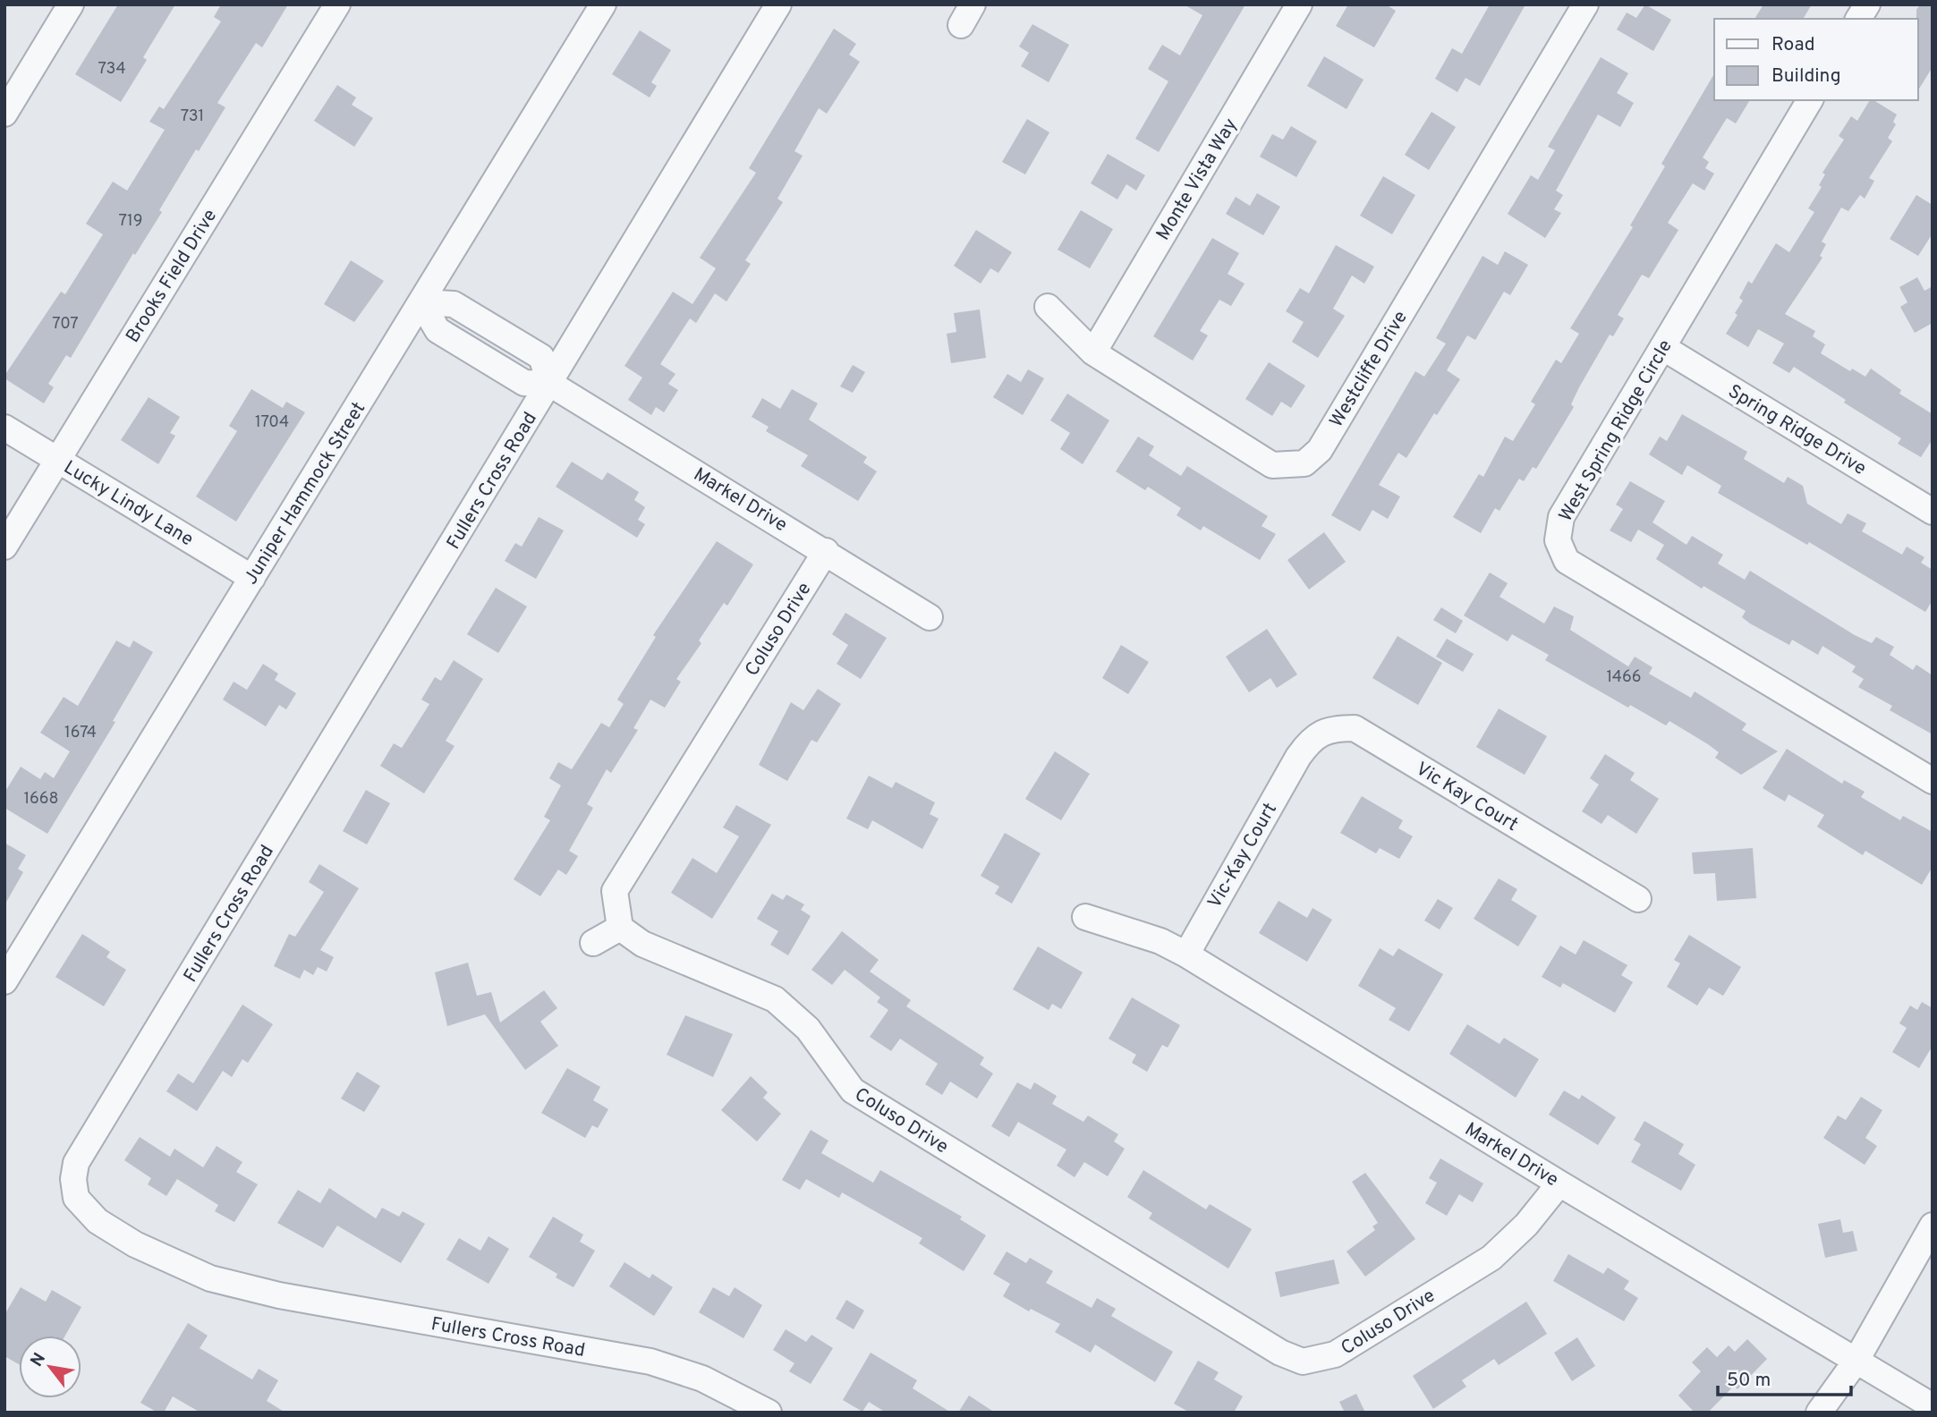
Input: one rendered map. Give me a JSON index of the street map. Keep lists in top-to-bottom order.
{
  "streets": {
    "street": [
      "Monte Vista Way",
      "Brooks Field Drive",
      "Westcliffe Drive",
      "Spring Ridge Drive",
      "West Spring Ridge Circle",
      "Fullers Cross Road",
      "Juniper Hammock Street",
      "Markel Drive",
      "Lucky Lindy Lane",
      "Coluso Drive",
      "Vic Kay Court",
      "Vic-Kay Court"
    ]
  },
  "crossings": [
    ["Monte Vista Way", "Westcliffe Drive"],
    ["Brooks Field Drive", "Lucky Lindy Lane"],
    ["Spring Ridge Drive", "West Spring Ridge Circle"],
    ["Fullers Cross Road", "Markel Drive"],
    ["Juniper Hammock Street", "Lucky Lindy Lane"],
    ["Markel Drive", "Coluso Drive"],
    ["Markel Drive", "Vic-Kay Court"],
    ["Vic Kay Court", "Vic-Kay Court"]
  ],
  "house_numbers": [
    "734",
    "731",
    "719",
    "707",
    "1704",
    "1466",
    "1674",
    "1668"
  ],
  "legend": ["Road", "Building"],
  "scale_bar": "50 m",
  "north": "top left"
}
